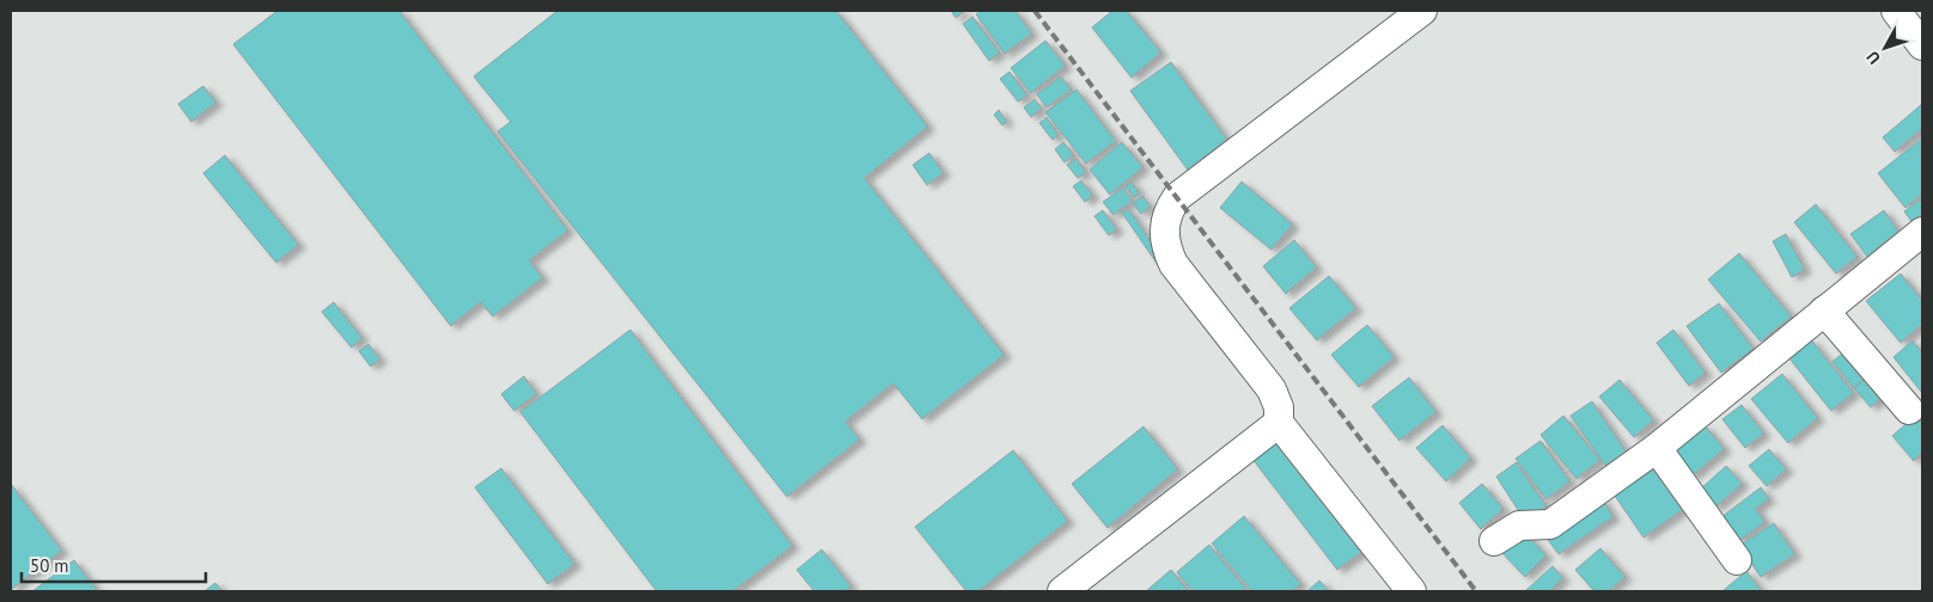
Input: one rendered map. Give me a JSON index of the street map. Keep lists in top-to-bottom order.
{
  "scale_bar": "50 m",
  "north": "bottom left"
}
